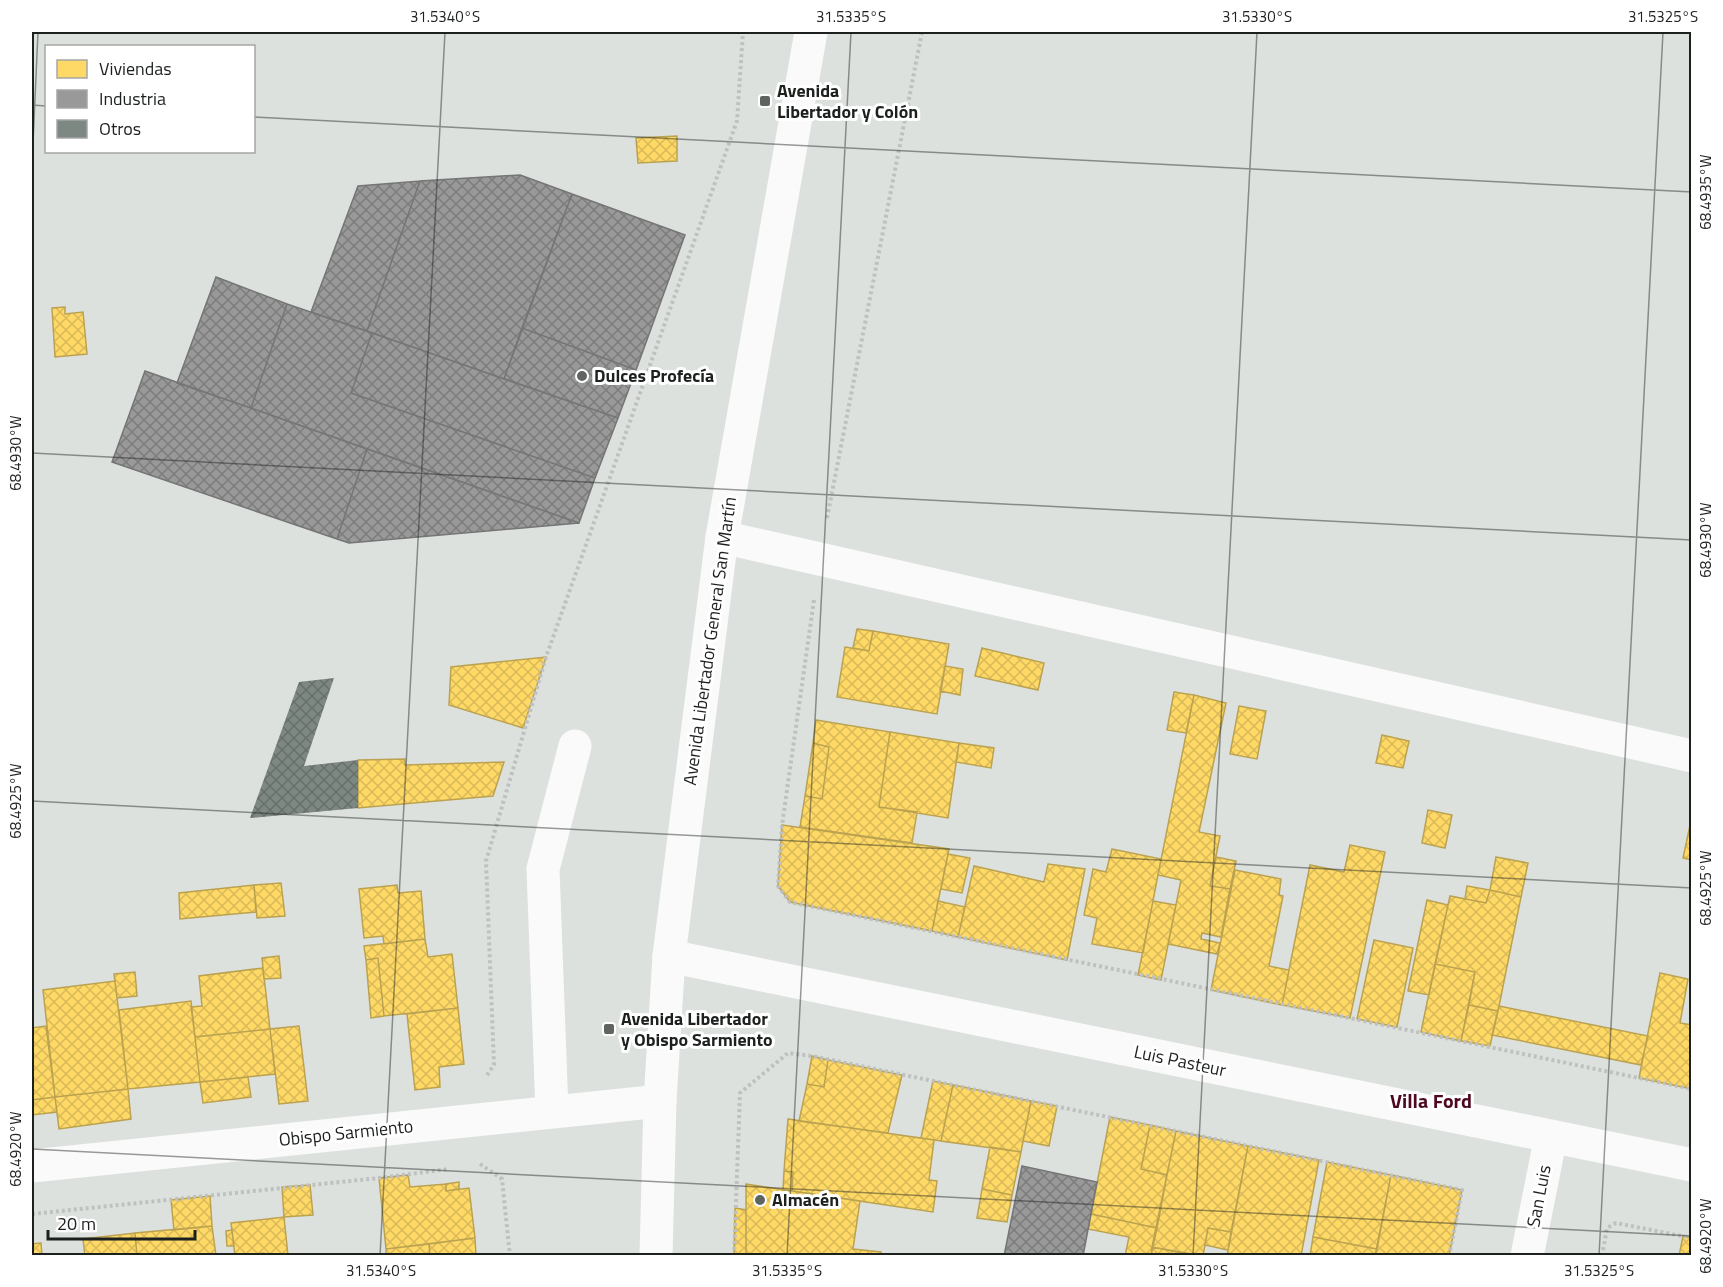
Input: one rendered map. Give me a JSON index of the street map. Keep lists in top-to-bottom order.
{
  "streets": {
    "street": [
      "Avenida Libertador General San Martín",
      "Luis Pasteur",
      "Obispo Sarmiento",
      "San Luis"
    ]
  },
  "crossings": [
    ["Avenida Libertador General San Martín", "Luis Pasteur"],
    ["Avenida Libertador General San Martín", "Obispo Sarmiento"],
    ["Luis Pasteur", "San Luis"]
  ],
  "districts": ["Villa Ford"],
  "places": {
    "transit": ["Avenida Libertador y Colón", "Avenida Libertador y Obispo Sarmiento"],
    "other": ["Dulces Profecía", "Almacén"]
  },
  "legend": ["Viviendas", "Industria", "Otros"],
  "scale_bar": "20 m",
  "coordinates": [
    "31.5340°S",
    "31.5335°S",
    "31.5330°S",
    "31.5325°S",
    "68.4935°W",
    "68.4930°W",
    "68.4925°W",
    "68.4920°W"
  ]
}
